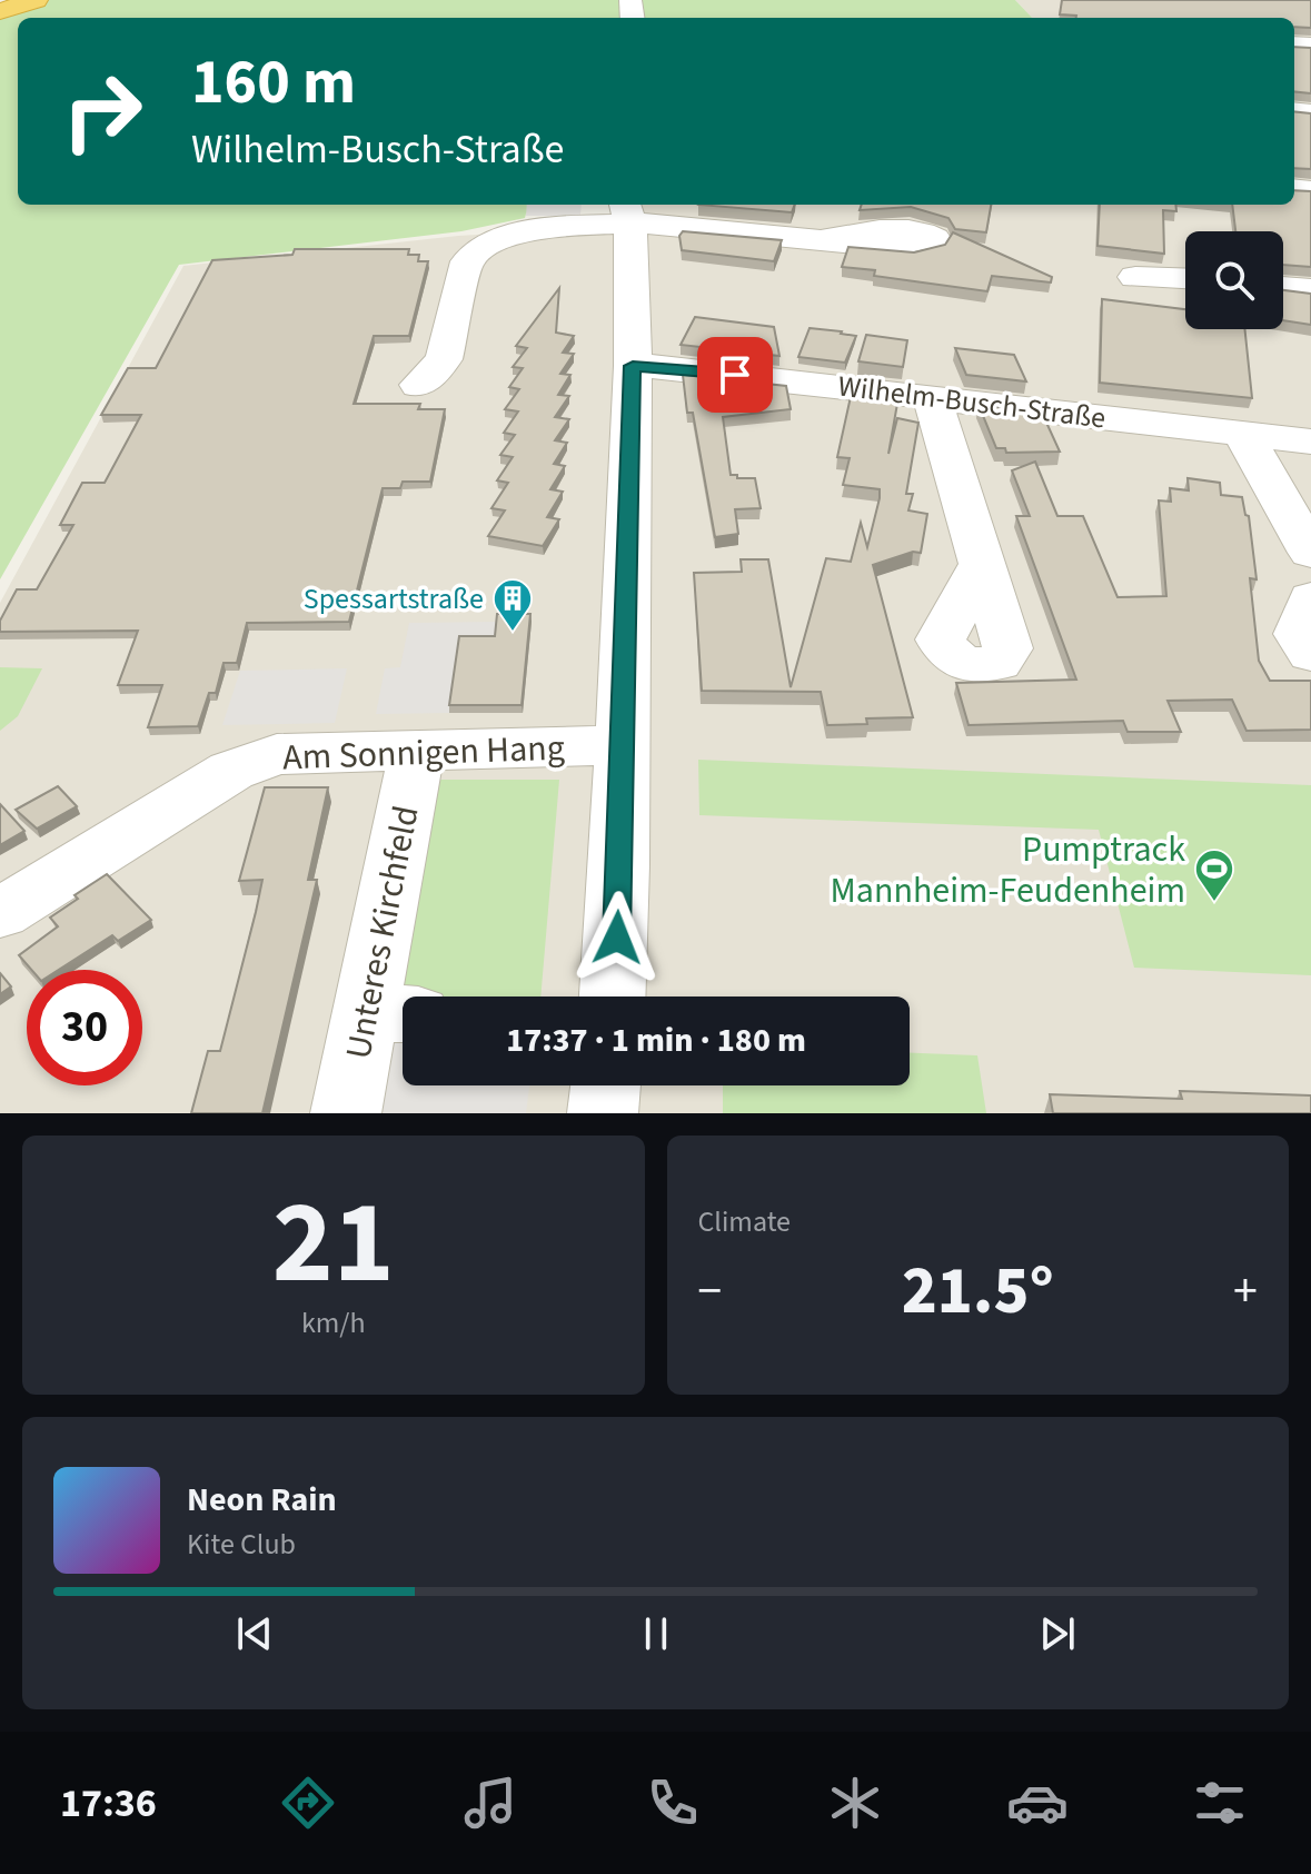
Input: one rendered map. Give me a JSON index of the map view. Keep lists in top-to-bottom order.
{
  "streets": {
    "street": ["Wilhelm-Busch-Straße", "Am Sonnigen Hang", "Unteres Kirchfeld"]
  },
  "crossings": [
    ["Am Sonnigen Hang", "Unteres Kirchfeld"]
  ],
  "places": {
    "building": ["Spessartstraße"],
    "sports": ["Pumptrack Mannheim-Feudenheim"]
  },
  "page": {
    "turn": ["160 m", "Wilhelm-Busch-Straße"],
    "limit": "30",
    "trip": "17:37 · 1 min · 180 m",
    "tile": [
      ["21", "km/h"],
      "Climate"
    ],
    "heat": ["−", "21.5°", "+"],
    "song": ["Neon Rain", "Kite Club"],
    "tabs": "17:36"
  }
}
